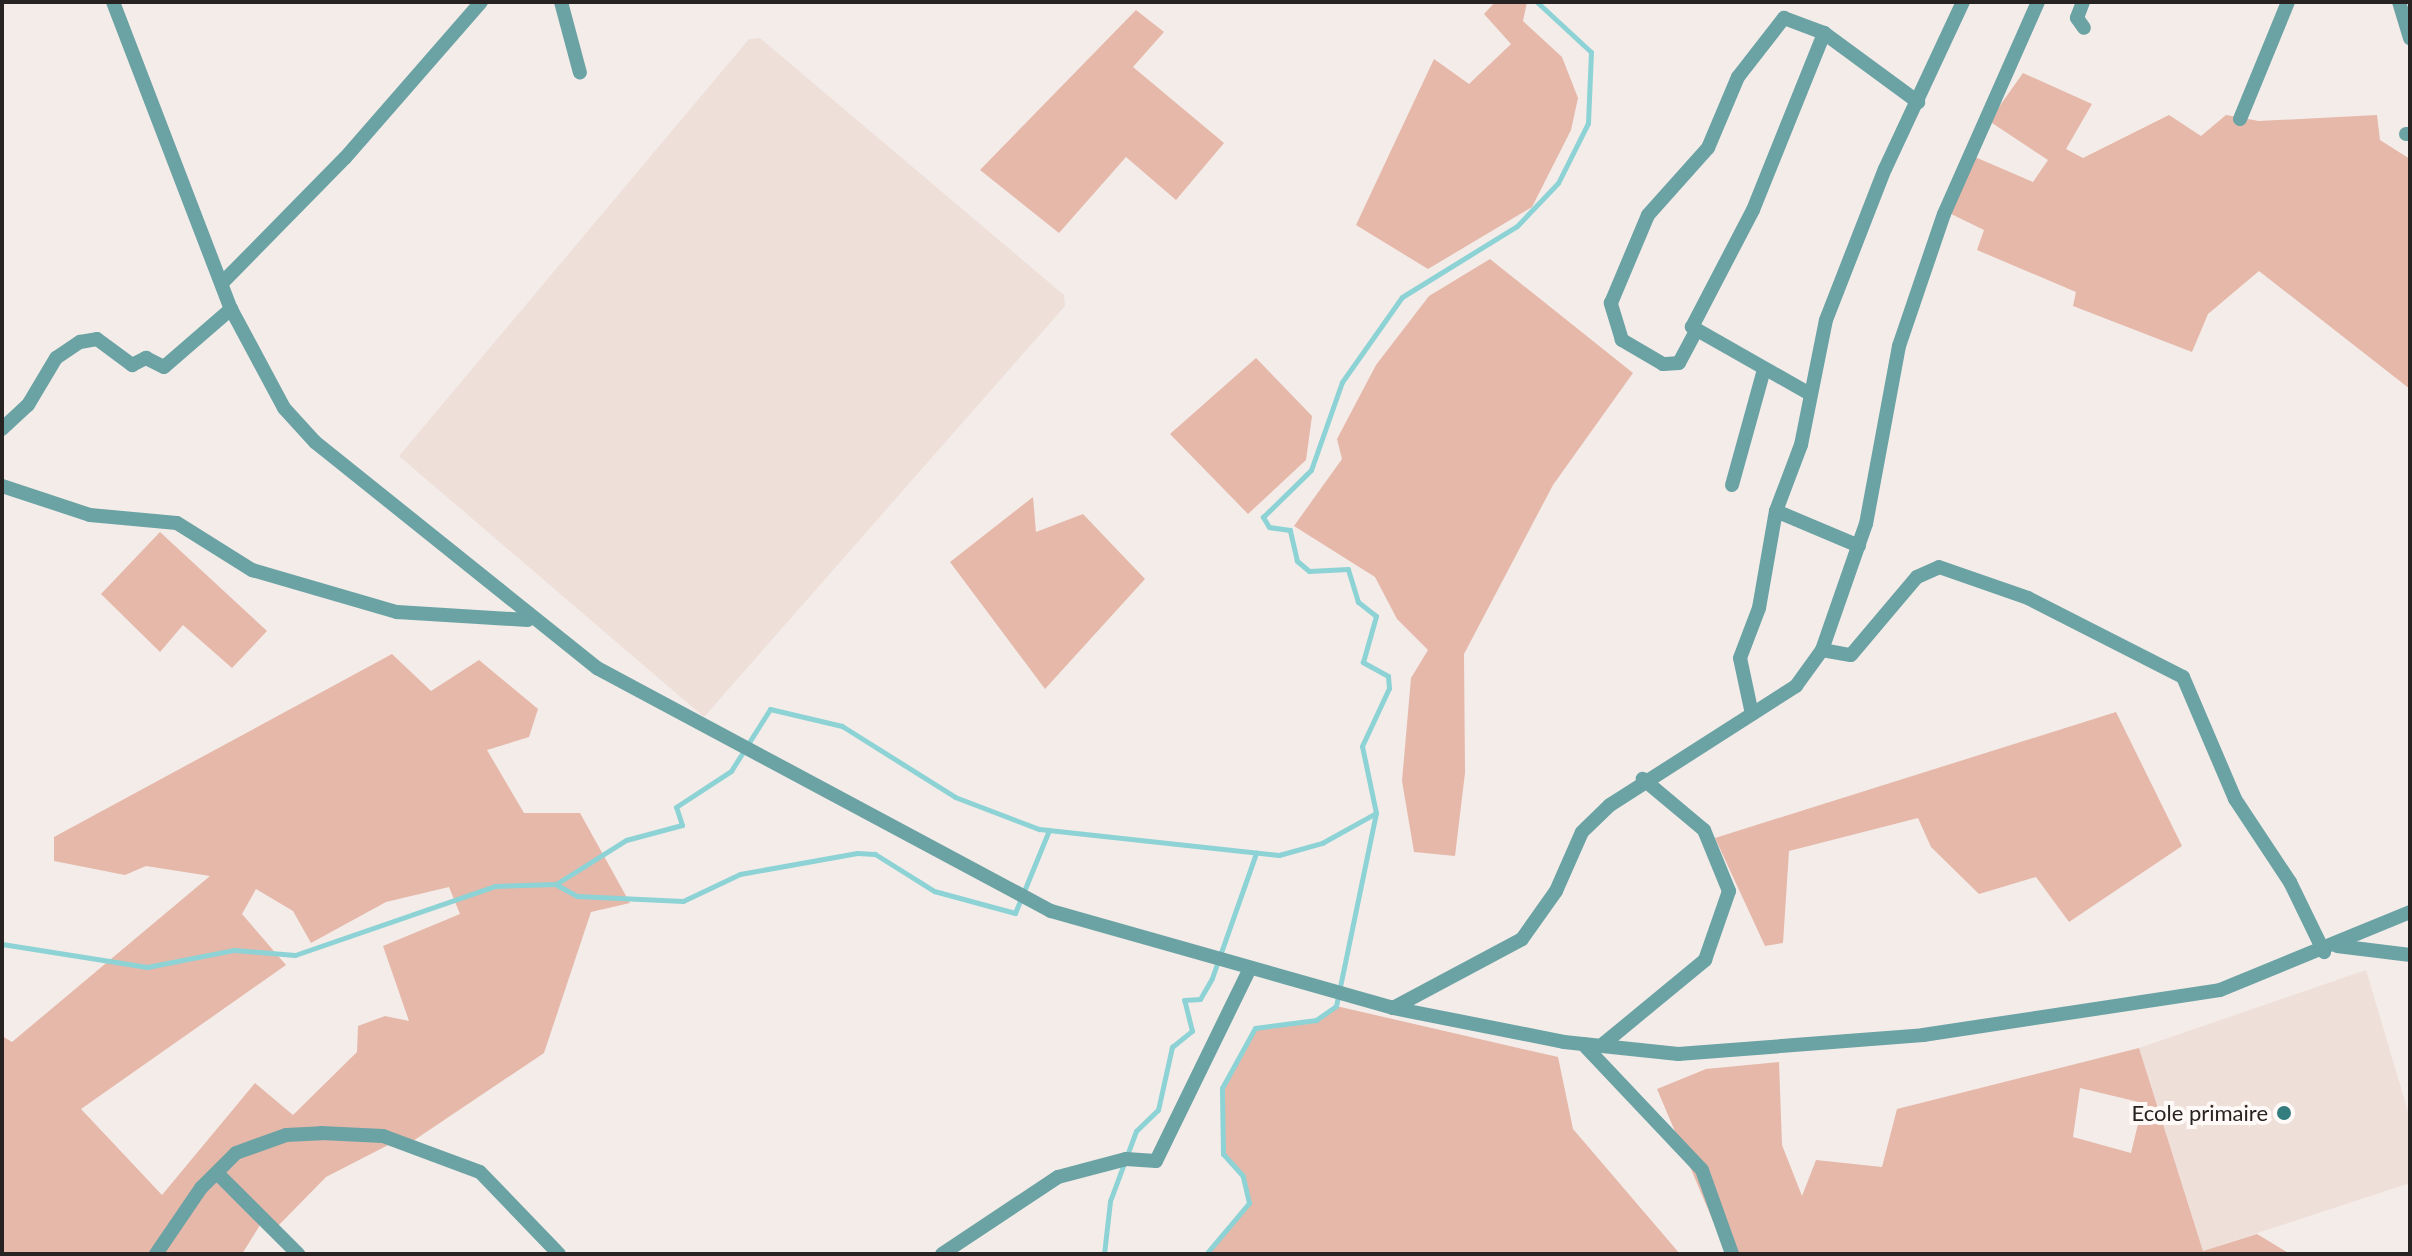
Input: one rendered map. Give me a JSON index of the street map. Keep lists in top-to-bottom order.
{
  "places": ["Ecole primaire"]
}
